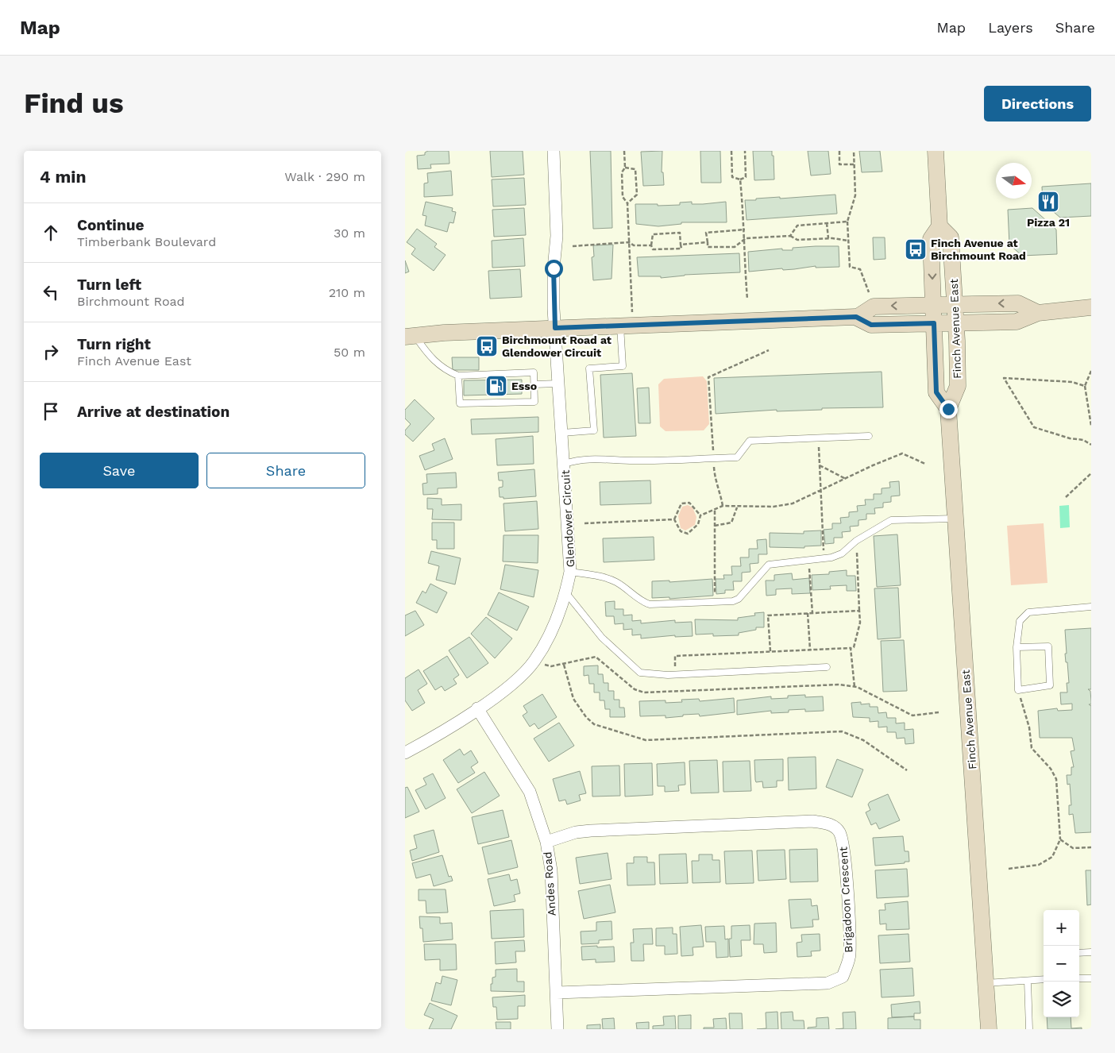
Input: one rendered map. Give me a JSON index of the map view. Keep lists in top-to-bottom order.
{
  "streets": {
    "main road": ["Finch Avenue East"],
    "street": ["Glendower Circuit", "Andes Road", "Brigadoon Crescent"]
  },
  "crossings": [
    ["Glendower Circuit", "Andes Road"],
    ["Andes Road", "Brigadoon Crescent"]
  ],
  "places": {
    "restaurant": ["Pizza 21"],
    "bus stop": ["Finch Avenue at Birchmount Road", "Birchmount Road at Glendower Circuit"],
    "fuel station": ["Esso"]
  },
  "north": "right",
  "page": {
    "header": "Map",
    "nav": ["Map", "Layers", "Share"],
    "buttons": [
      "Directions",
      ["Save", "Share"]
    ],
    "title": "Find us",
    "heading": ["4 min", "Walk · 290 m"],
    "list": [
      ["Continue", "Timberbank Boulevard", "30 m"],
      ["Turn left", "Birchmount Road", "210 m"],
      ["Turn right", "Finch Avenue East", "50 m"],
      "Arrive at destination"
    ],
    "map_buttons": ["+", "−"]
  }
}
